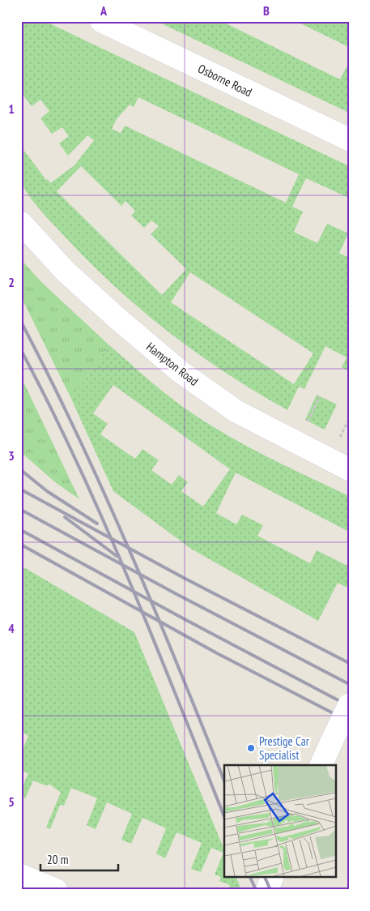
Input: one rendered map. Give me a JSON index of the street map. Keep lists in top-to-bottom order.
{
  "streets": {
    "street": ["Osborne Road", "Hampton Road"]
  },
  "places": ["Prestige Car Specialist"],
  "scale_bar": "20 m",
  "grid": {
    "columns": ["A", "B"],
    "rows": [
      "1",
      "2",
      "3",
      "4",
      "5"
    ]
  }
}
